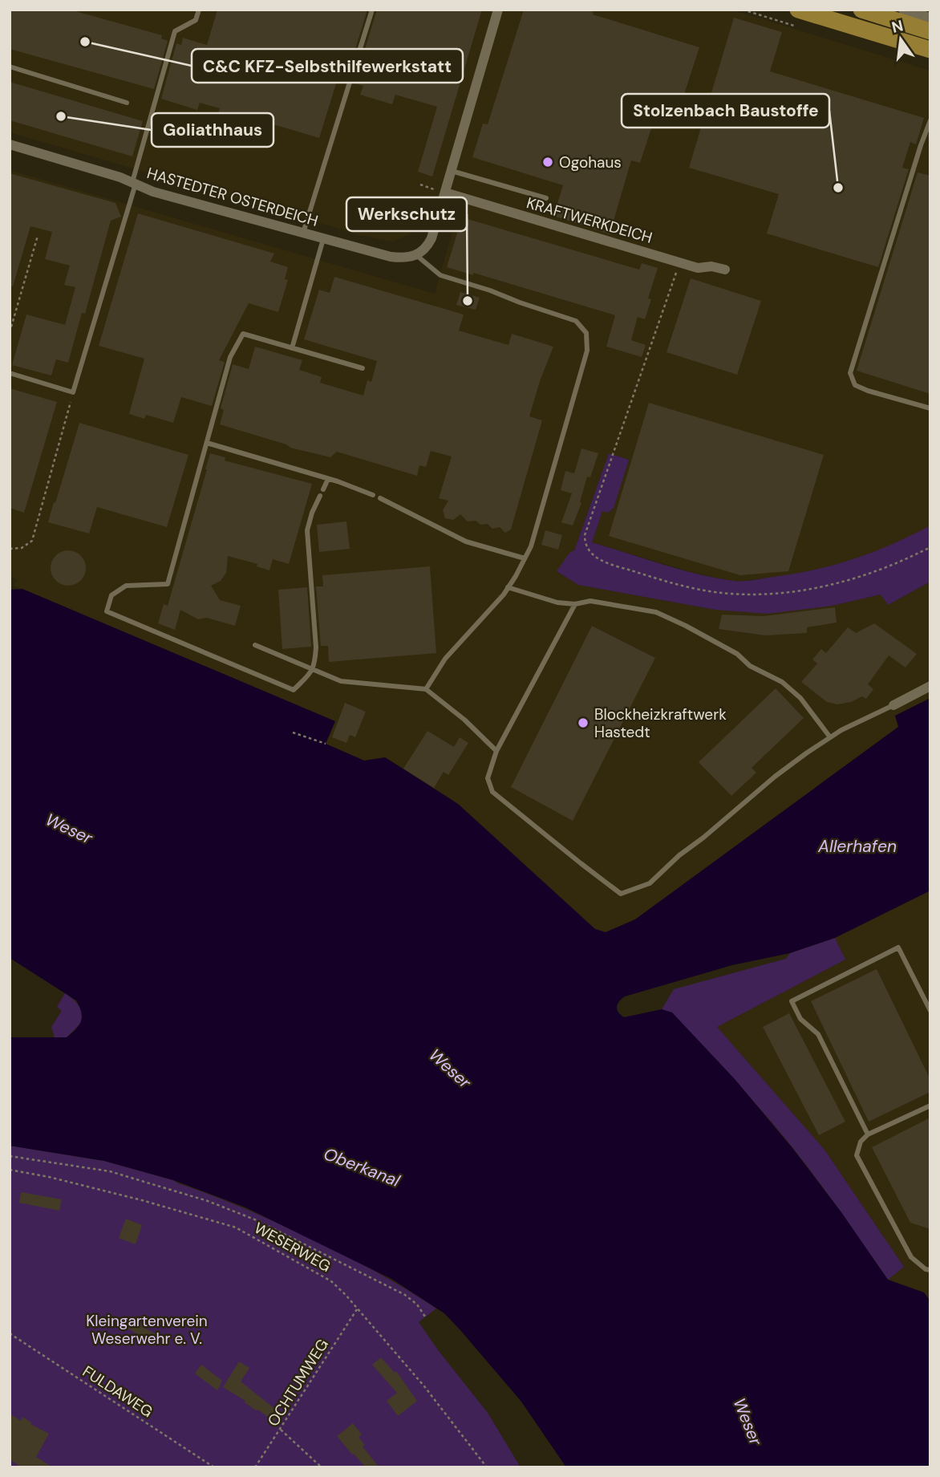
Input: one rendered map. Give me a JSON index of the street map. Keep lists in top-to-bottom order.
{
  "streets": {
    "street": ["HASTEDTER OSTERDEICH", "KRAFTWERKDEICH"],
    "path": ["WESERWEG", "OCHTUMWEG", "FULDAWEG"]
  },
  "crossings": [
    ["WESERWEG", "OCHTUMWEG"]
  ],
  "water": ["Weser", "Allerhafen", "Oberkanal"],
  "parks": ["Kleingartenverein Weserwehr e. V."],
  "places": [
    "C&C KFZ-Selbsthilfewerkstatt",
    "Goliathhaus",
    "Ogohaus",
    "Stolzenbach Baustoffe",
    "Werkschutz",
    "Blockheizkraftwerk Hastedt"
  ],
  "north": "top"
}
